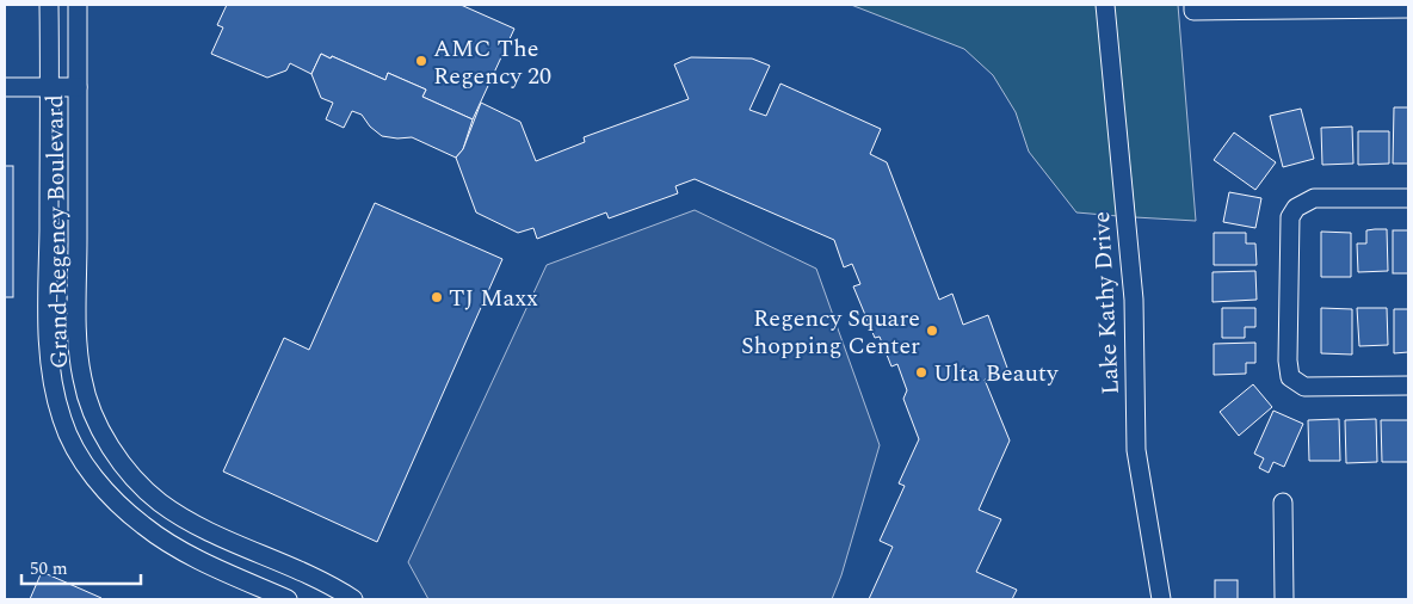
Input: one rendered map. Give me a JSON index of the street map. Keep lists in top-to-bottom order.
{
  "streets": {
    "street": ["Grand Regency Boulevard", "Lake Kathy Drive"]
  },
  "places": [
    "AMC The Regency 20",
    "TJ Maxx",
    "Regency Square Shopping Center",
    "Ulta Beauty"
  ],
  "scale_bar": "50 m"
}
